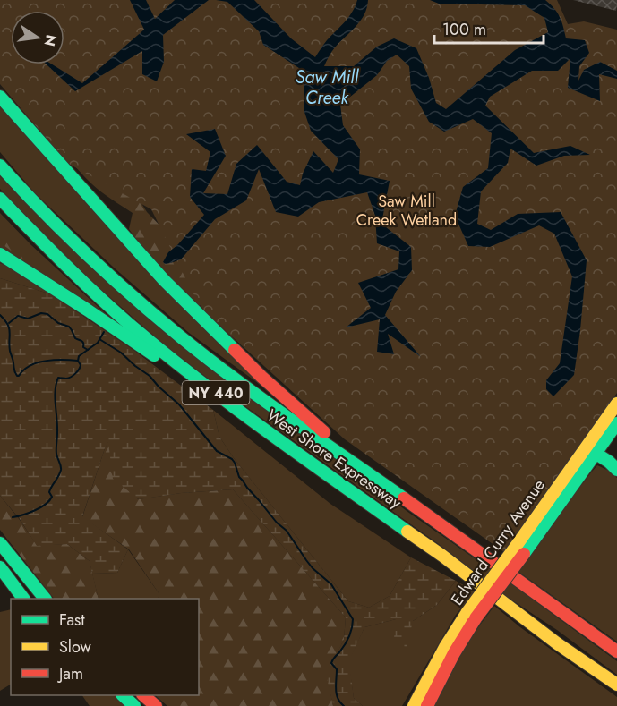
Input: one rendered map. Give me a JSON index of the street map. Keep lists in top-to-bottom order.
{
  "streets": {
    "main road": ["NY 440", "West Shore Expressway", "Edward Curry Avenue"]
  },
  "water": ["Saw Mill Creek"],
  "parks": ["Saw Mill Creek Wetland"],
  "legend": ["Fast", "Slow", "Jam"],
  "scale_bar": "100 m",
  "north": "right"
}
